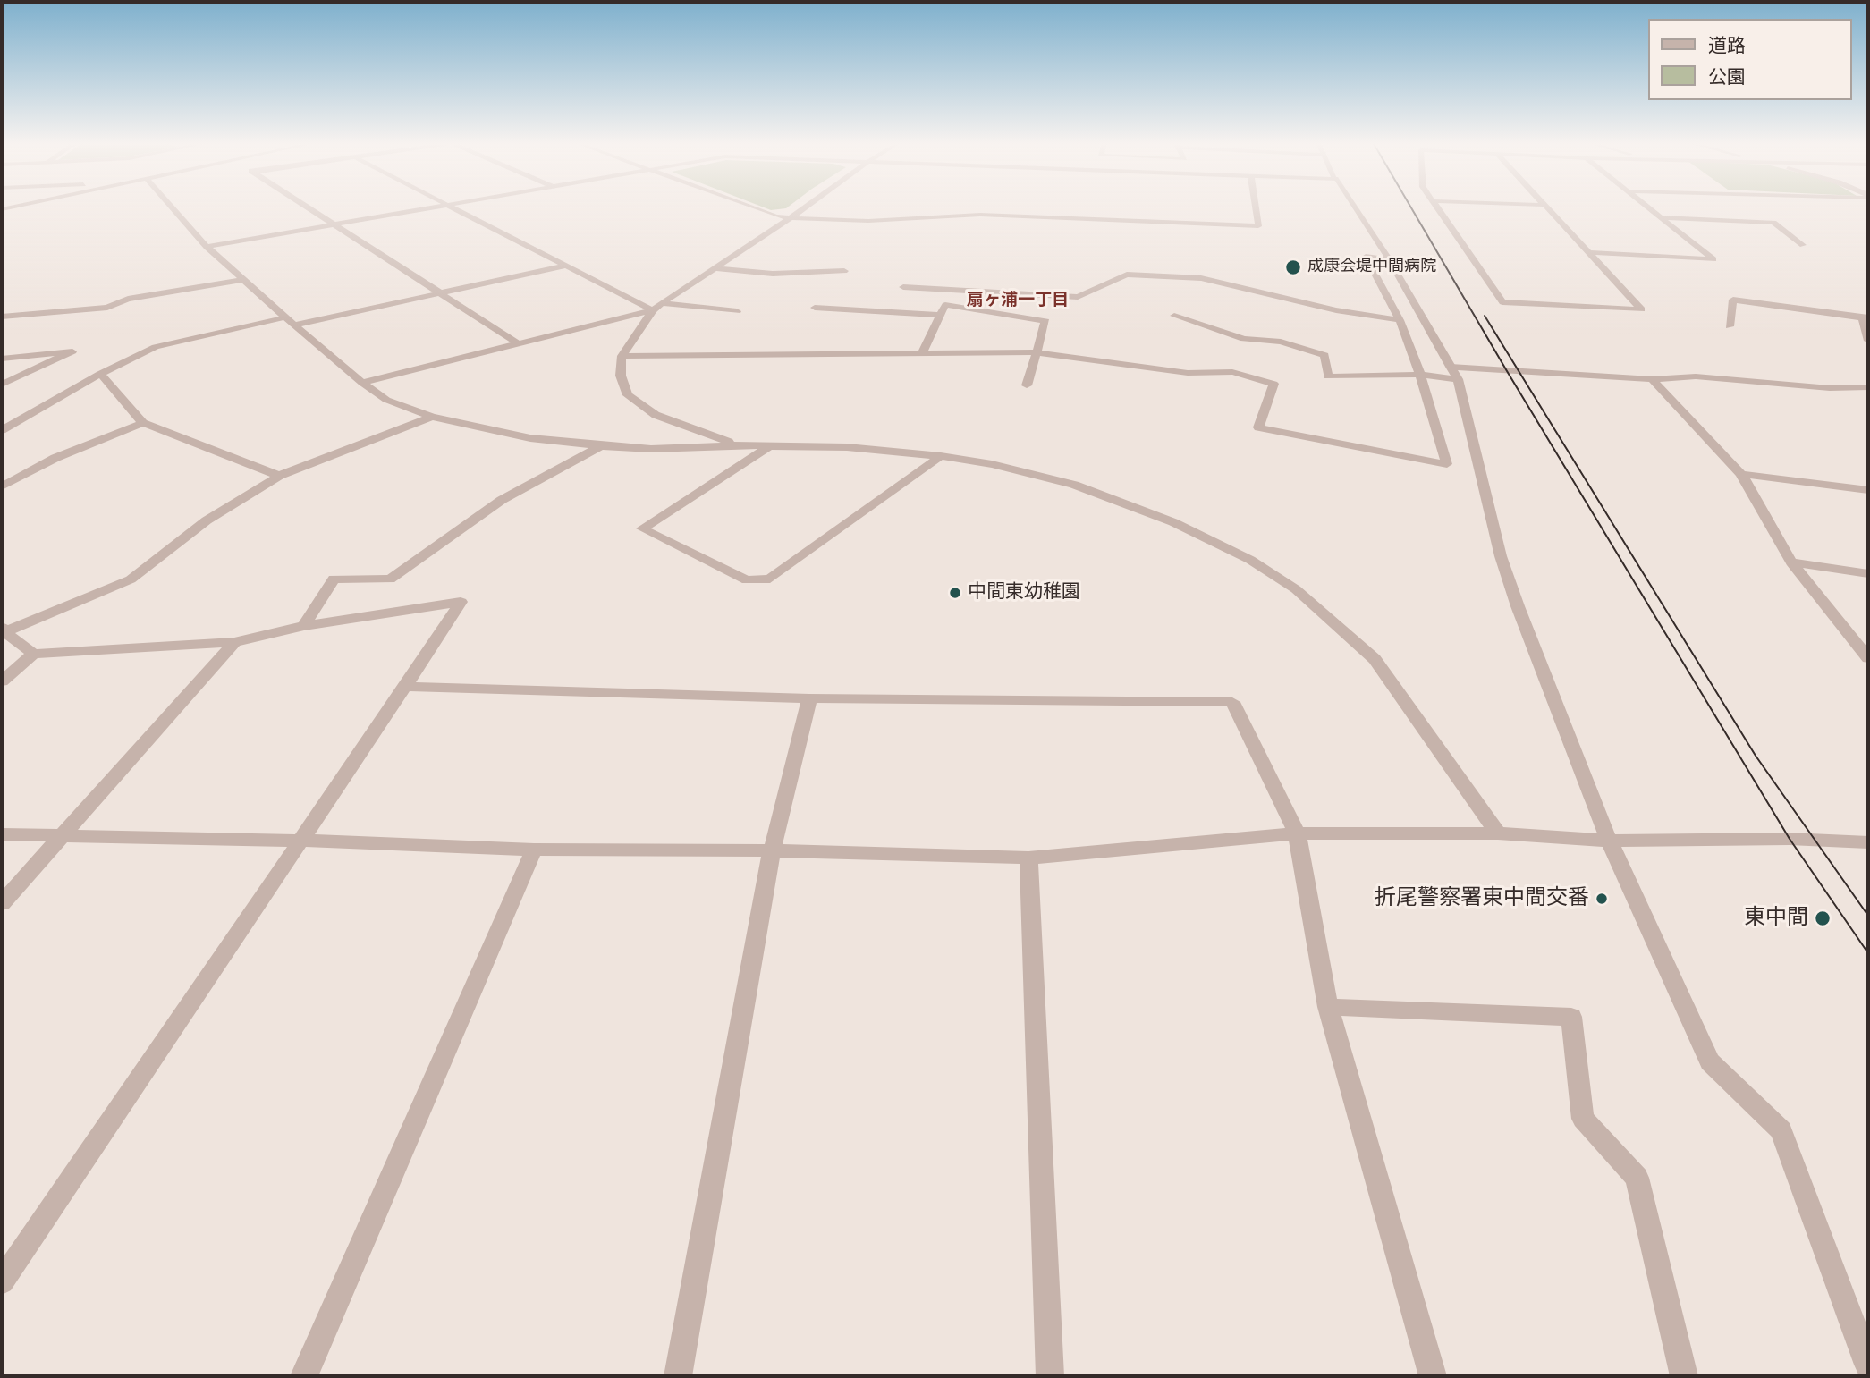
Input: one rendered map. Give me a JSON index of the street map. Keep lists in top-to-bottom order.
{
  "districts": ["扇ヶ浦一丁目"],
  "places": [
    "成康会堤中間病院",
    "中間東幼稚園",
    "折尾警察署東中間交番",
    "東中間"
  ],
  "legend": ["道路", "公園"]
}
